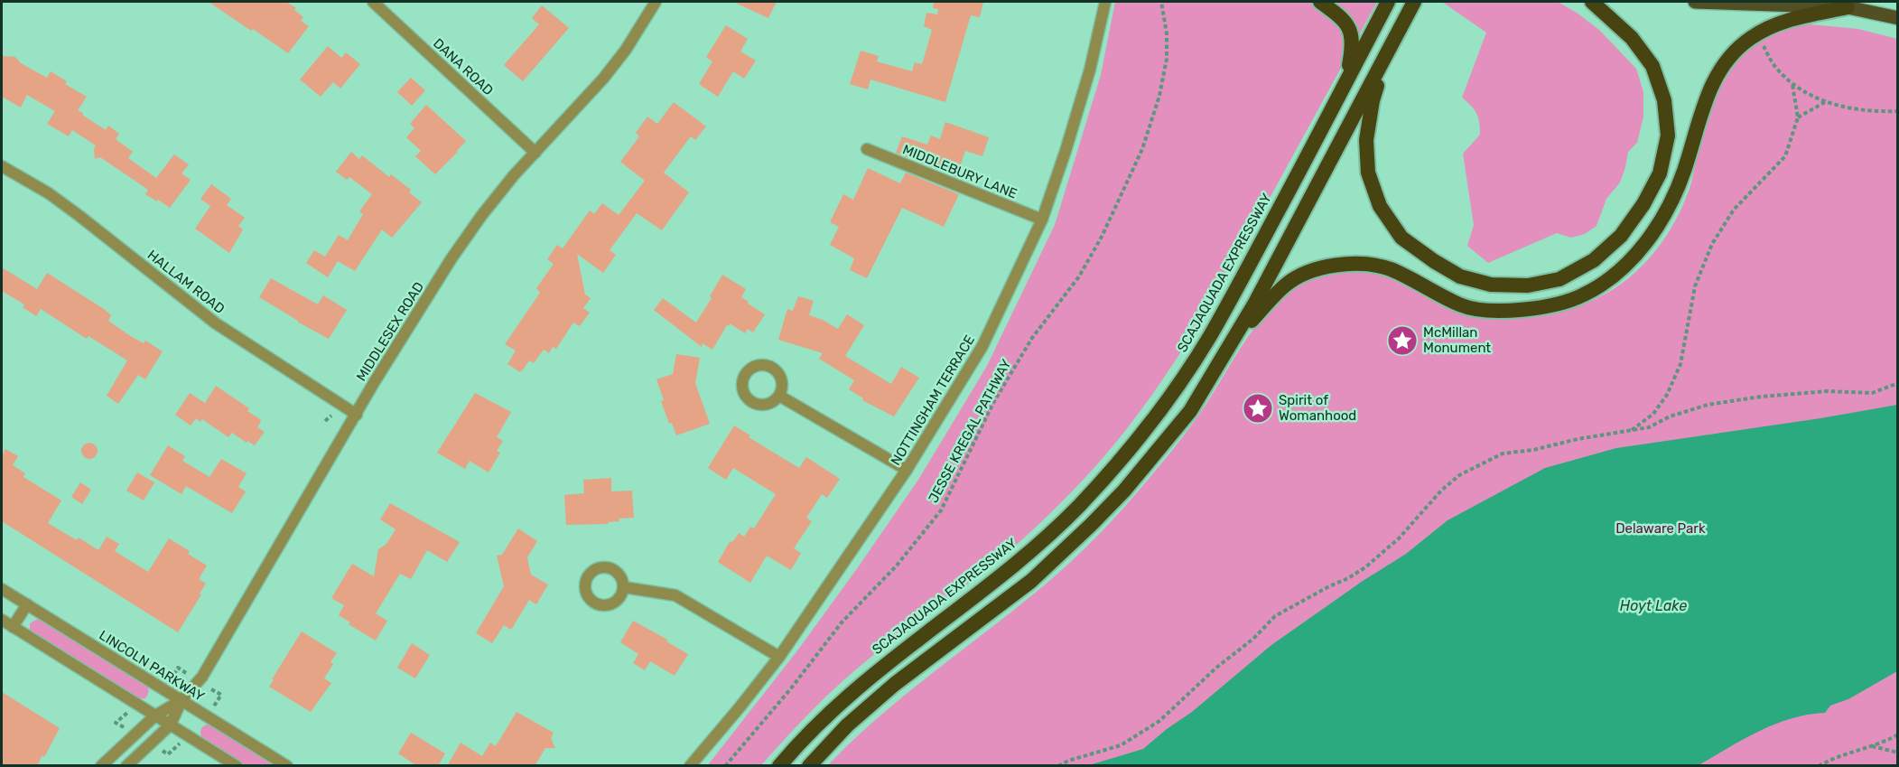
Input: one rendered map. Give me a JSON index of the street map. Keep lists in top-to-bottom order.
{
  "streets": {
    "highway": ["SCAJAQUADA EXPRESSWAY"],
    "street": [
      "DANA ROAD",
      "MIDDLEBURY LANE",
      "HALLAM ROAD",
      "MIDDLESEX ROAD",
      "NOTTINGHAM TERRACE",
      "LINCOLN PARKWAY"
    ],
    "path": ["JESSE KREGAL PATHWAY"]
  },
  "crossings": [
    ["DANA ROAD", "MIDDLESEX ROAD"],
    ["MIDDLEBURY LANE", "NOTTINGHAM TERRACE"],
    ["HALLAM ROAD", "MIDDLESEX ROAD"],
    ["MIDDLESEX ROAD", "LINCOLN PARKWAY"]
  ],
  "water": ["Hoyt Lake"],
  "parks": ["Delaware Park"],
  "places": {
    "place": ["McMillan Monument", "Spirit of Womanhood"]
  }
}
